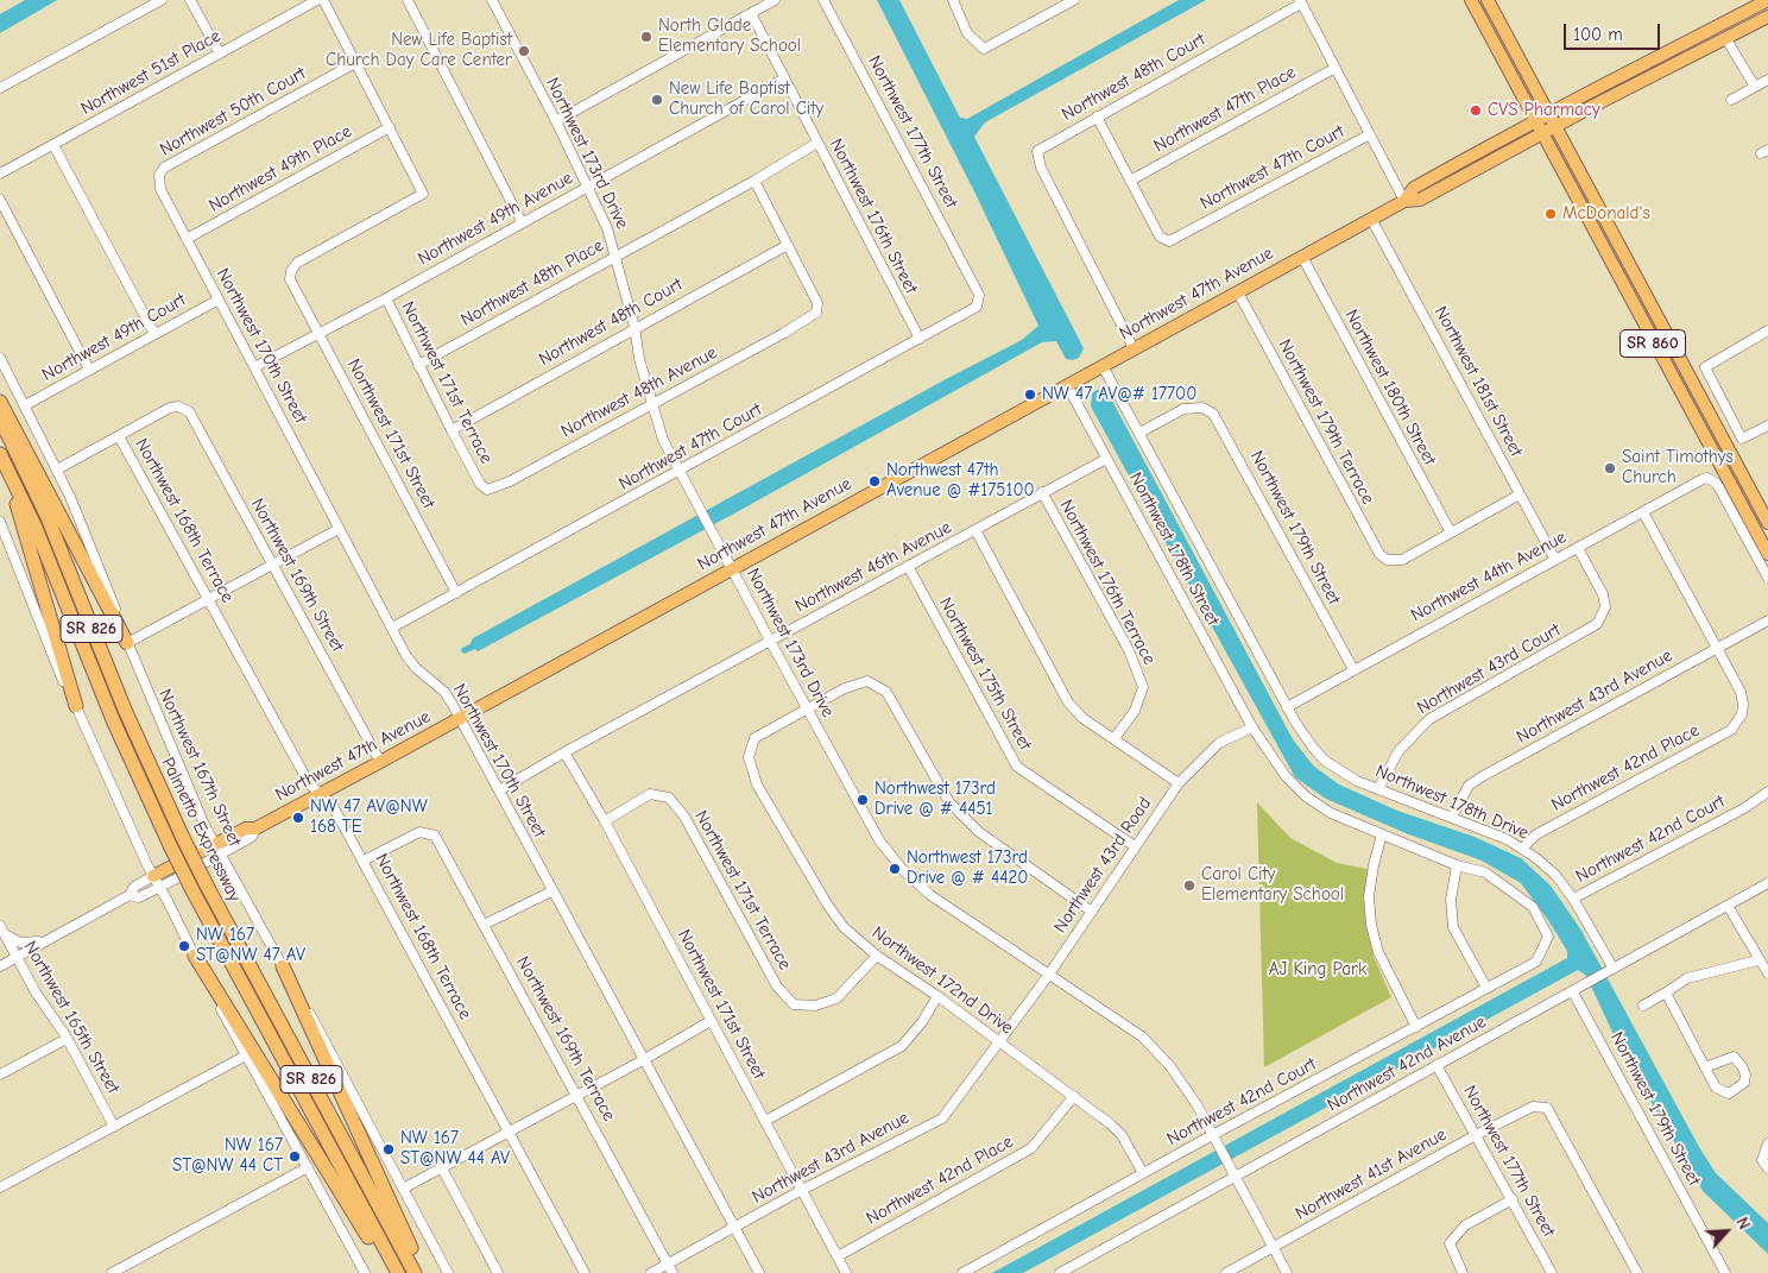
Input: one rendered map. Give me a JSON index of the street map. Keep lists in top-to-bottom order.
{
  "streets": {
    "highway": ["SR 826", "Palmetto Expressway"],
    "main road": ["Northwest 47th Avenue", "SR 860"],
    "street": [
      "Northwest 51st Place",
      "Northwest 48th Court",
      "Northwest 47th Place",
      "Northwest 50th Court",
      "Northwest 177th Street",
      "Northwest 173rd Drive",
      "Northwest 47th Court",
      "Northwest 49th Place",
      "Northwest 176th Street",
      "Northwest 49th Avenue",
      "Northwest 48th Place",
      "Northwest 49th Court",
      "Northwest 170th Street",
      "Northwest 181st Street",
      "Northwest 171st Terrace",
      "Northwest 180th Street",
      "Northwest 48th Avenue",
      "Northwest 179th Terrace",
      "Northwest 171st Street",
      "Northwest 168th Terrace",
      "Northwest 179th Street",
      "Northwest 178th Street",
      "Northwest 46th Avenue",
      "Northwest 169th Street",
      "Northwest 44th Avenue",
      "Northwest 176th Terrace",
      "Northwest 43rd Court",
      "Northwest 175th Street",
      "Northwest 43rd Avenue",
      "Northwest 167th Street",
      "Northwest 42nd Place",
      "Northwest 178th Drive",
      "Northwest 42nd Court",
      "Northwest 43rd Road",
      "Northwest 172nd Drive",
      "Northwest 165th Street",
      "Northwest 169th Terrace",
      "Northwest 42nd Avenue",
      "Northwest 41st Avenue"
    ]
  },
  "crossings": [
    ["Northwest 48th Court", "Northwest 173rd Drive"],
    ["Northwest 48th Court", "Northwest 47th Avenue"],
    ["Northwest 48th Court", "Northwest 171st Terrace"],
    ["Northwest 48th Court", "Northwest 48th Avenue"],
    ["Northwest 47th Place", "Northwest 47th Court"],
    ["Northwest 50th Court", "Northwest 170th Street"],
    ["Northwest 177th Street", "Northwest 47th Court"],
    ["Northwest 177th Street", "Northwest 42nd Avenue"],
    ["Northwest 177th Street", "Northwest 41st Avenue"],
    ["Northwest 173rd Drive", "Northwest 47th Court"],
    ["Northwest 173rd Drive", "Northwest 49th Avenue"],
    ["Northwest 173rd Drive", "Northwest 48th Place"],
    ["Northwest 173rd Drive", "Northwest 47th Avenue"],
    ["Northwest 173rd Drive", "Northwest 48th Avenue"],
    ["Northwest 173rd Drive", "Northwest 46th Avenue"],
    ["Northwest 173rd Drive", "Northwest 42nd Court"],
    ["Northwest 173rd Drive", "Northwest 43rd Road"],
    ["Northwest 173rd Drive", "Northwest 172nd Drive"],
    ["Northwest 173rd Drive", "Northwest 42nd Avenue"],
    ["Northwest 47th Court", "Northwest 176th Street"],
    ["Northwest 47th Court", "Northwest 170th Street"],
    ["Northwest 47th Court", "Northwest 171st Street"],
    ["Northwest 49th Place", "Northwest 170th Street"],
    ["Northwest 49th Place", "Northwest 171st Street"],
    ["Northwest 176th Street", "Northwest 49th Avenue"],
    ["Northwest 176th Street", "Northwest 48th Place"],
    ["Northwest 49th Avenue", "Northwest 170th Street"],
    ["Northwest 49th Avenue", "Northwest 171st Terrace"],
    ["Northwest 49th Avenue", "Northwest 171st Street"],
    ["Northwest 48th Place", "Northwest 171st Terrace"],
    ["Northwest 47th Avenue", "SR 860"],
    ["Northwest 47th Avenue", "Northwest 170th Street"],
    ["Northwest 47th Avenue", "Northwest 181st Street"],
    ["Northwest 47th Avenue", "Northwest 180th Street"],
    ["Northwest 47th Avenue", "Northwest 179th Terrace"],
    ["Northwest 47th Avenue", "Northwest 168th Terrace"],
    ["Northwest 47th Avenue", "Northwest 178th Street"],
    ["Northwest 47th Avenue", "Northwest 169th Street"],
    ["Northwest 47th Avenue", "Northwest 167th Street"],
    ["Northwest 47th Avenue", "Northwest 165th Street"],
    ["Northwest 49th Court", "Northwest 170th Street"],
    ["Northwest 49th Court", "Northwest 167th Street"],
    ["Northwest 170th Street", "Northwest 46th Avenue"],
    ["Northwest 170th Street", "Northwest 43rd Avenue"],
    ["Northwest 181st Street", "Northwest 44th Avenue"],
    ["Northwest 171st Terrace", "Northwest 48th Avenue"],
    ["Northwest 171st Terrace", "Northwest 171st Street"],
    ["Northwest 171st Terrace", "Northwest 172nd Drive"],
    ["Northwest 180th Street", "Northwest 179th Terrace"],
    ["Northwest 171st Street", "Northwest 46th Avenue"],
    ["Northwest 171st Street", "Northwest 43rd Avenue"],
    ["Northwest 171st Street", "Northwest 42nd Place"],
    ["Northwest 168th Terrace", "Northwest 169th Street"],
    ["Northwest 168th Terrace", "Northwest 169th Terrace"],
    ["Northwest 179th Street", "Northwest 178th Street"],
    ["Northwest 179th Street", "Northwest 44th Avenue"],
    ["Northwest 179th Street", "Northwest 42nd Avenue"],
    ["Northwest 178th Street", "Northwest 46th Avenue"],
    ["Northwest 178th Street", "Northwest 44th Avenue"],
    ["Northwest 178th Street", "Northwest 178th Drive"],
    ["Northwest 178th Street", "Northwest 43rd Road"],
    ["Northwest 46th Avenue", "Northwest 176th Terrace"],
    ["Northwest 46th Avenue", "Northwest 175th Street"],
    ["Northwest 44th Avenue", "Northwest 43rd Court"],
    ["Northwest 44th Avenue", "Northwest 178th Drive"],
    ["Northwest 43rd Court", "Northwest 178th Drive"],
    ["Northwest 175th Street", "Northwest 43rd Road"],
    ["Northwest 43rd Avenue", "Northwest 42nd Place"],
    ["Northwest 43rd Avenue", "Northwest 178th Drive"],
    ["Northwest 43rd Avenue", "Northwest 43rd Road"],
    ["Northwest 43rd Avenue", "Northwest 172nd Drive"],
    ["Northwest 43rd Avenue", "Northwest 169th Terrace"],
    ["Northwest 42nd Place", "Northwest 178th Drive"],
    ["Northwest 42nd Place", "Northwest 172nd Drive"],
    ["Northwest 178th Drive", "Northwest 42nd Court"],
    ["Northwest 178th Drive", "Northwest 42nd Avenue"],
    ["Northwest 42nd Court", "Northwest 172nd Drive"],
    ["Northwest 43rd Road", "Northwest 172nd Drive"]
  ],
  "parks": ["AJ King Park"],
  "places": [
    "North Glade Elementary School",
    "New Life Baptist Church Day Care Center",
    "New Life Baptist Church of Carol City",
    "CVS Pharmacy",
    "McDonald's",
    "NW 47 AV@# 17700",
    "Saint Timothys Church",
    "Northwest 47th Avenue @ #175100",
    "Northwest 173rd Drive @ # 4451",
    "NW 47 AV@NW 168 TE",
    "Northwest 173rd Drive @ # 4420",
    "Carol City Elementary School",
    "NW 167 ST@NW 47 AV",
    "NW 167 ST@NW 44 AV",
    "NW 167 ST@NW 44 CT"
  ],
  "scale_bar": "100 m",
  "north": "top right"
}
